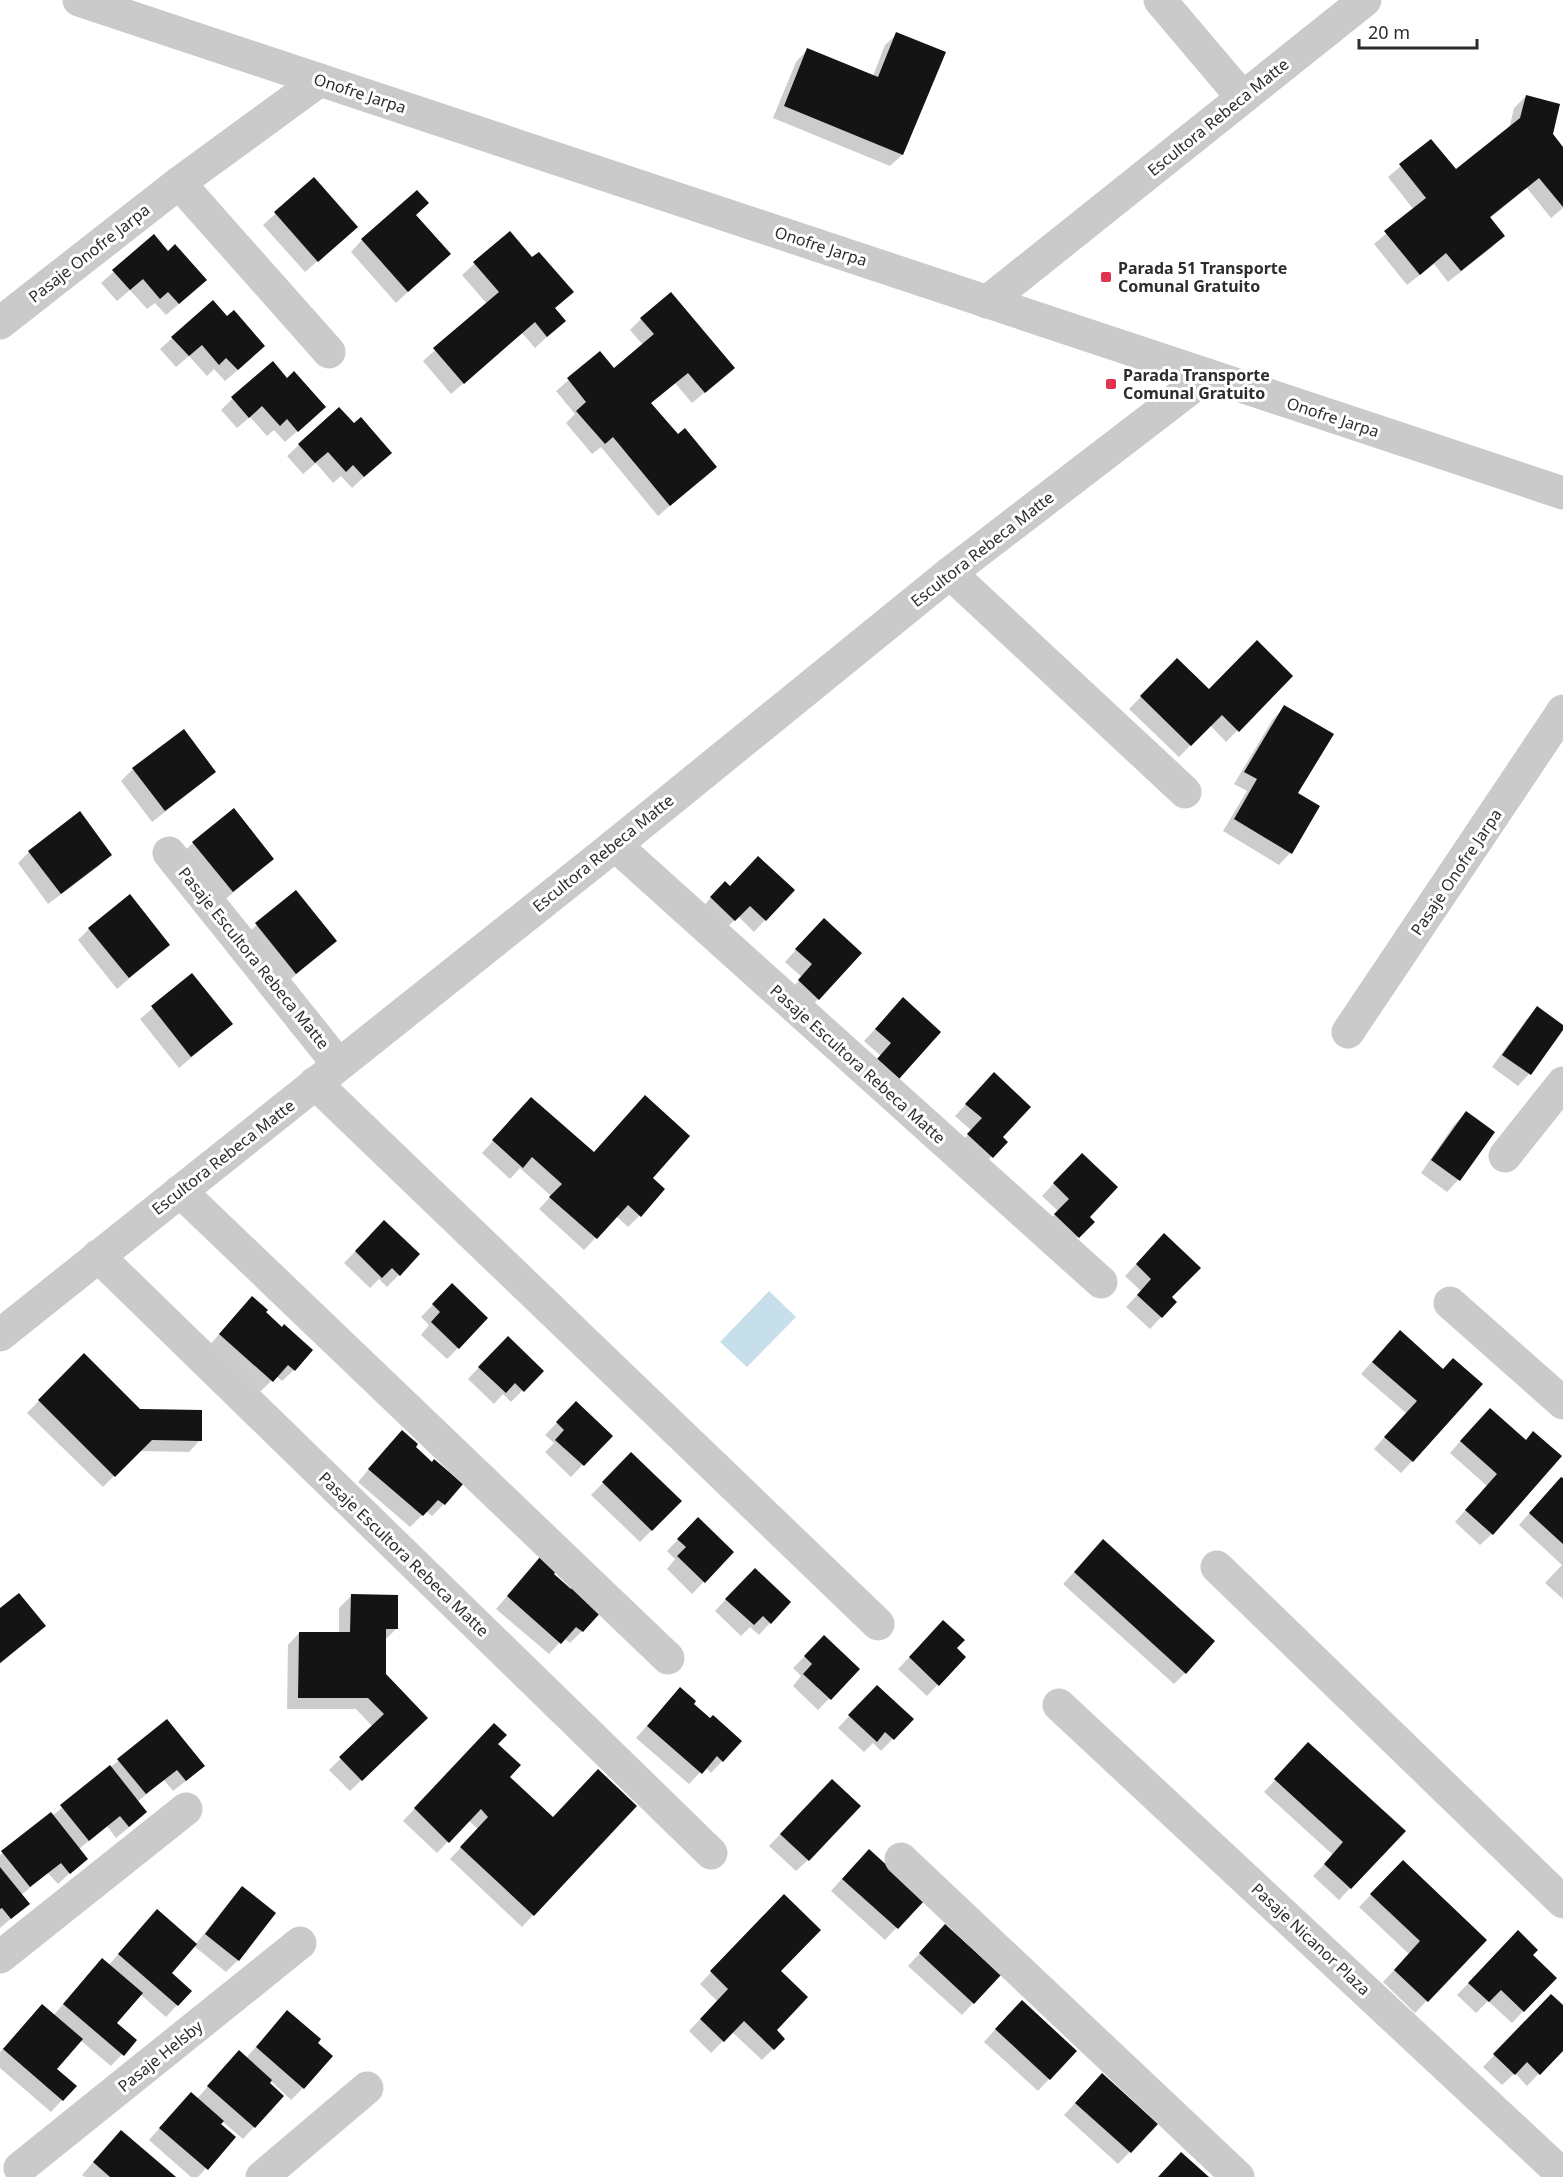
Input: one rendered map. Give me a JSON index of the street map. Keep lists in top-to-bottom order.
{
  "streets": {
    "street": [
      "Onofre Jarpa",
      "Escultora Rebeca Matte",
      "Pasaje Onofre Jarpa",
      "Pasaje Escultora Rebeca Matte",
      "Pasaje Nicanor Plaza",
      "Pasaje Helsby"
    ]
  },
  "crossings": [
    ["Onofre Jarpa", "Escultora Rebeca Matte"],
    ["Onofre Jarpa", "Pasaje Onofre Jarpa"],
    ["Escultora Rebeca Matte", "Pasaje Escultora Rebeca Matte"]
  ],
  "places": {
    "transit": ["Parada 51 Transporte Comunal Gratuito", "Parada Transporte Comunal Gratuito"]
  },
  "scale_bar": "20 m"
}
